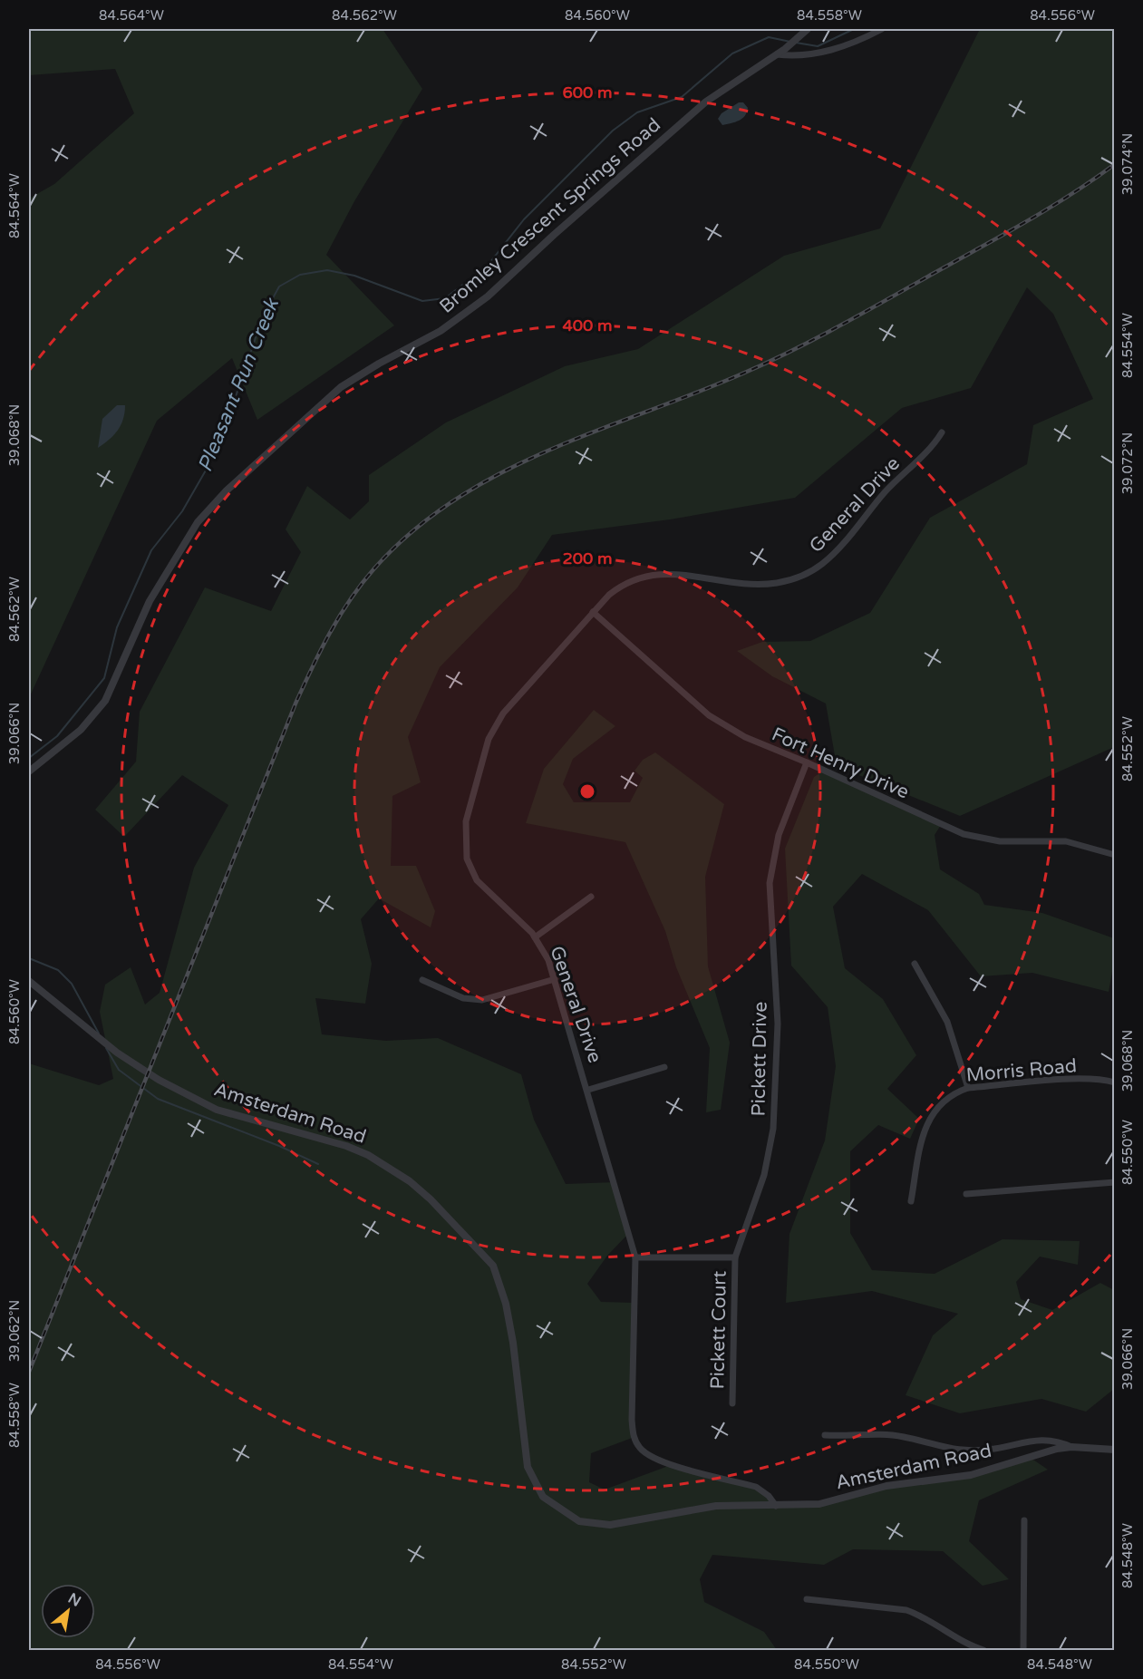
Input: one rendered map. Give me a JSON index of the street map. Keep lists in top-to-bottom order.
{
  "streets": {
    "street": [
      "Bromley Crescent Springs Road",
      "General Drive",
      "Fort Henry Drive",
      "Pickett Drive",
      "Morris Road",
      "Amsterdam Road",
      "Pickett Court"
    ]
  },
  "crossings": [
    ["General Drive", "Fort Henry Drive"],
    ["General Drive", "Amsterdam Road"],
    ["Fort Henry Drive", "Pickett Drive"],
    ["Pickett Drive", "Pickett Court"]
  ],
  "water": ["Pleasant Run Creek"],
  "north": "top right",
  "coordinates": [
    "84.564°W",
    "84.562°W",
    "84.560°W",
    "84.558°W",
    "84.556°W",
    "39.074°N",
    "84.554°W",
    "39.068°N",
    "39.072°N",
    "39.066°N",
    "84.552°W",
    "84.550°W",
    "39.062°N",
    "84.548°W"
  ],
  "rings": ["600 m", "400 m", "200 m"]
}
